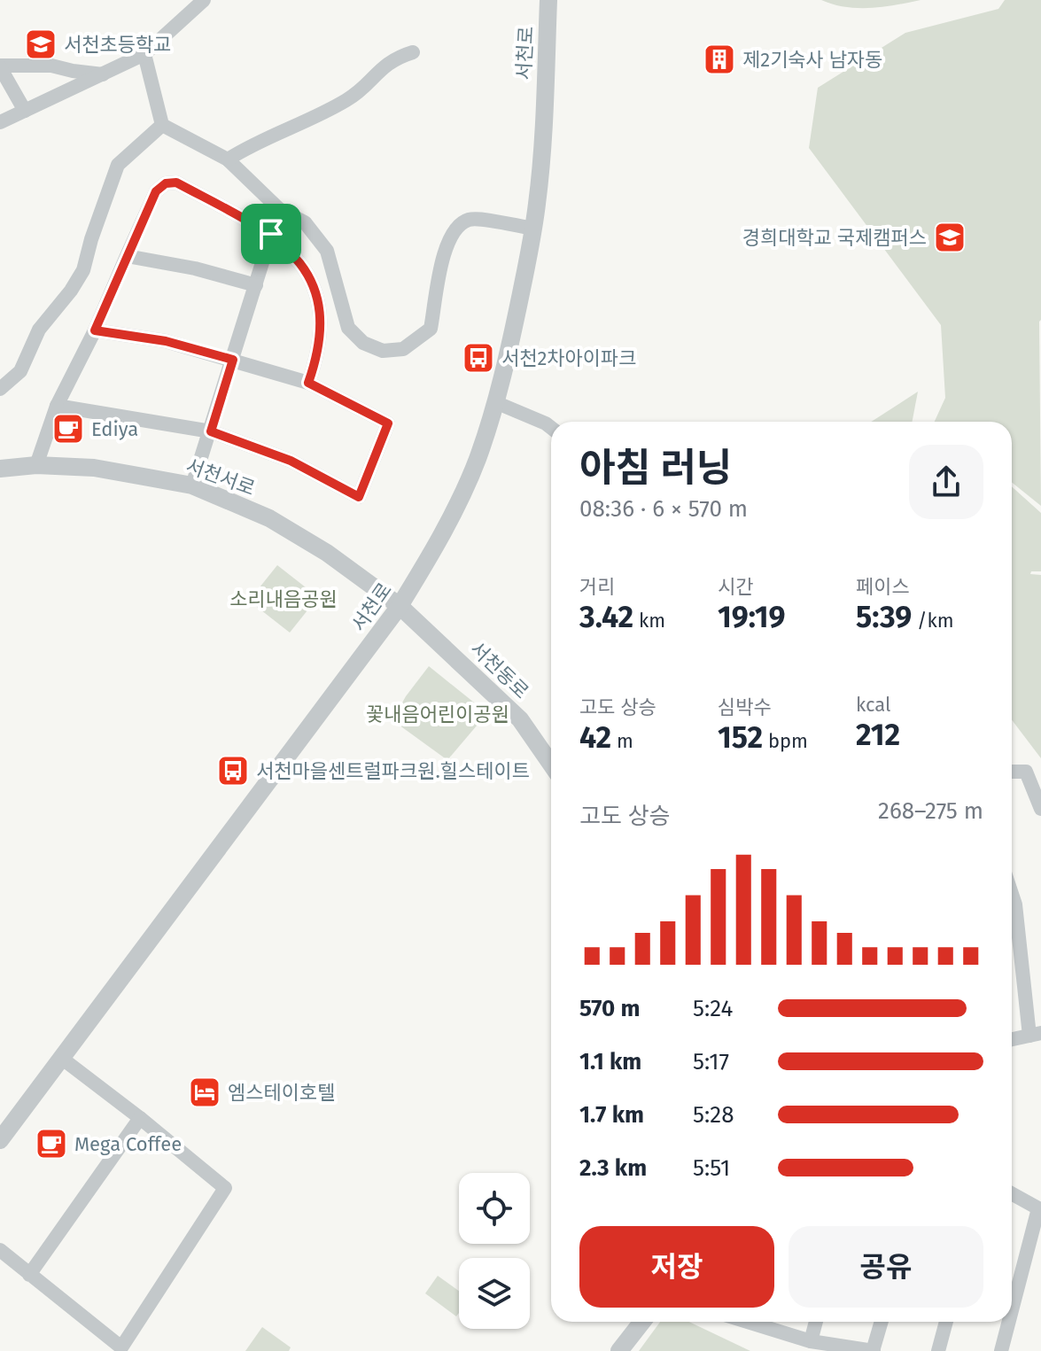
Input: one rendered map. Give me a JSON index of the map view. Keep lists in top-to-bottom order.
{
  "streets": {
    "street": ["서천로", "서천서로", "서천동로"]
  },
  "crossings": [
    ["서천로", "서천서로"],
    ["서천로", "서천동로"],
    ["서천서로", "서천동로"]
  ],
  "parks": ["소리내음공원", "꽃내음어린이공원"],
  "places": {
    "school or university": ["서천초등학교", "경희대학교 국제캠퍼스"],
    "building": ["제2기숙사 남자동"],
    "bus stop": ["서천2차아이파크", "서천마을센트럴파크원.힐스테이트"],
    "cafe": ["Ediya", "Mega Coffee"],
    "hotel": ["엠스테이호텔"]
  },
  "page": {
    "heading": ["아침 러닝", "08:36 · 6 × 570 m"],
    "stats": [
      ["거리", "3.42 km"],
      ["시간", "19:19"],
      ["페이스", "5:39 /km"],
      ["고도 상승", "42 m"],
      ["심박수", "152 bpm"],
      ["kcal", "212"]
    ],
    "chart": ["고도 상승", "268–275 m"],
    "list": [
      {
        "name": "570 m",
        "note": "5:24"
      },
      {
        "name": "1.1 km",
        "note": "5:17"
      },
      {
        "name": "1.7 km",
        "note": "5:28"
      },
      {
        "name": "2.3 km",
        "note": "5:51"
      }
    ],
    "buttons": ["저장", "공유"]
  }
}
